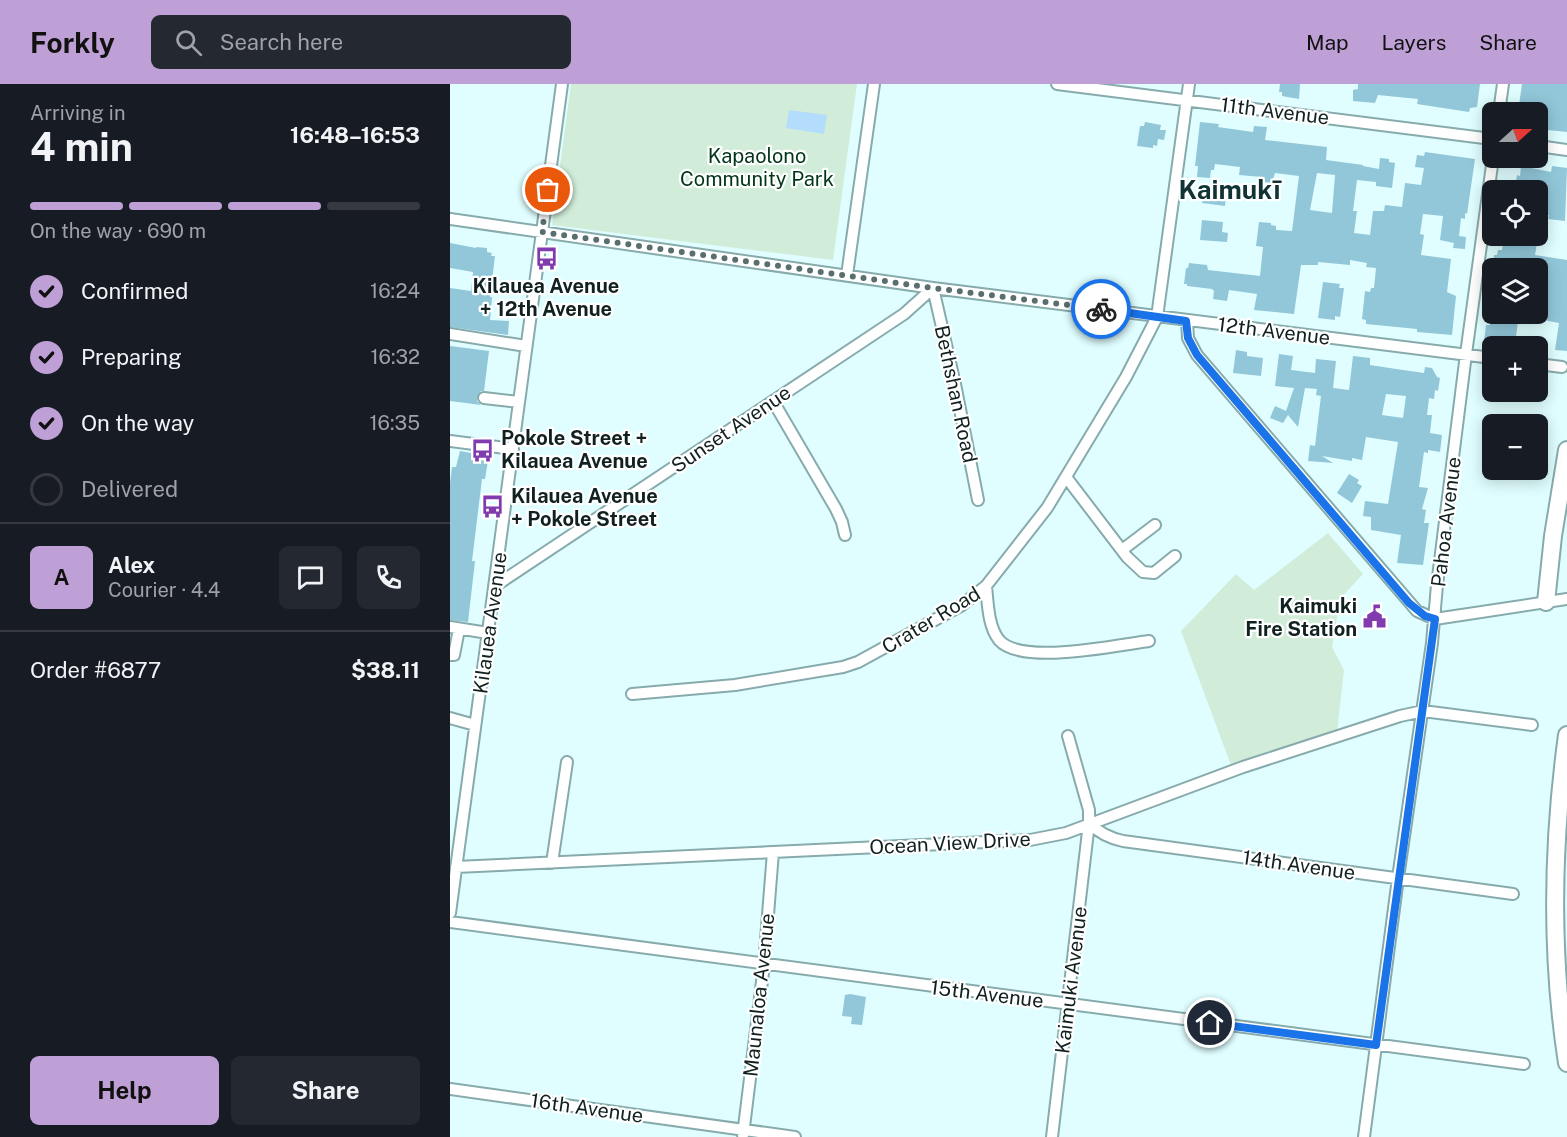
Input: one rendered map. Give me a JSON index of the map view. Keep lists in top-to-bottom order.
{
  "streets": {
    "street": [
      "11th Avenue",
      "12th Avenue",
      "Bethshan Road",
      "Sunset Avenue",
      "Pahoa Avenue",
      "Crater Road",
      "Kilauea Avenue",
      "Ocean View Drive",
      "14th Avenue",
      "Kaimuki Avenue",
      "15th Avenue",
      "Maunaloa Avenue",
      "16th Avenue"
    ]
  },
  "crossings": [
    ["12th Avenue", "Bethshan Road"],
    ["12th Avenue", "Sunset Avenue"],
    ["12th Avenue", "Pahoa Avenue"],
    ["12th Avenue", "Crater Road"],
    ["12th Avenue", "Kilauea Avenue"],
    ["Bethshan Road", "Sunset Avenue"],
    ["Sunset Avenue", "Kilauea Avenue"],
    ["Pahoa Avenue", "Ocean View Drive"],
    ["Pahoa Avenue", "14th Avenue"],
    ["Pahoa Avenue", "15th Avenue"],
    ["Kilauea Avenue", "Ocean View Drive"],
    ["Ocean View Drive", "14th Avenue"],
    ["Ocean View Drive", "Kaimuki Avenue"],
    ["Ocean View Drive", "Maunaloa Avenue"],
    ["14th Avenue", "Kaimuki Avenue"],
    ["Kaimuki Avenue", "15th Avenue"],
    ["15th Avenue", "Maunaloa Avenue"],
    ["Maunaloa Avenue", "16th Avenue"]
  ],
  "districts": ["Kaimukī"],
  "parks": ["Kapaolono Community Park"],
  "places": {
    "bus stop": ["Kilauea Avenue + 12th Avenue", "Pokole Street + Kilauea Avenue", "Kilauea Avenue + Pokole Street"],
    "public building": ["Kaimuki Fire Station"]
  },
  "north": "right",
  "page": {
    "header": "Forkly",
    "search": "Search here",
    "nav": ["Map", "Layers", "Share"],
    "heading": ["4 min", "Arriving in", "16:48–16:53"],
    "panel": [
      "Alex",
      "Courier · 4.4",
      "Order #6877",
      "$38.11"
    ],
    "map_buttons": ["+", "−"],
    "bar": "On the way · 690 m",
    "list": [
      ["Confirmed", "16:24"],
      ["Preparing", "16:32"],
      ["On the way", "16:35"],
      "Delivered"
    ],
    "round": "A",
    "buttons": ["Help", "Share"]
  }
}
